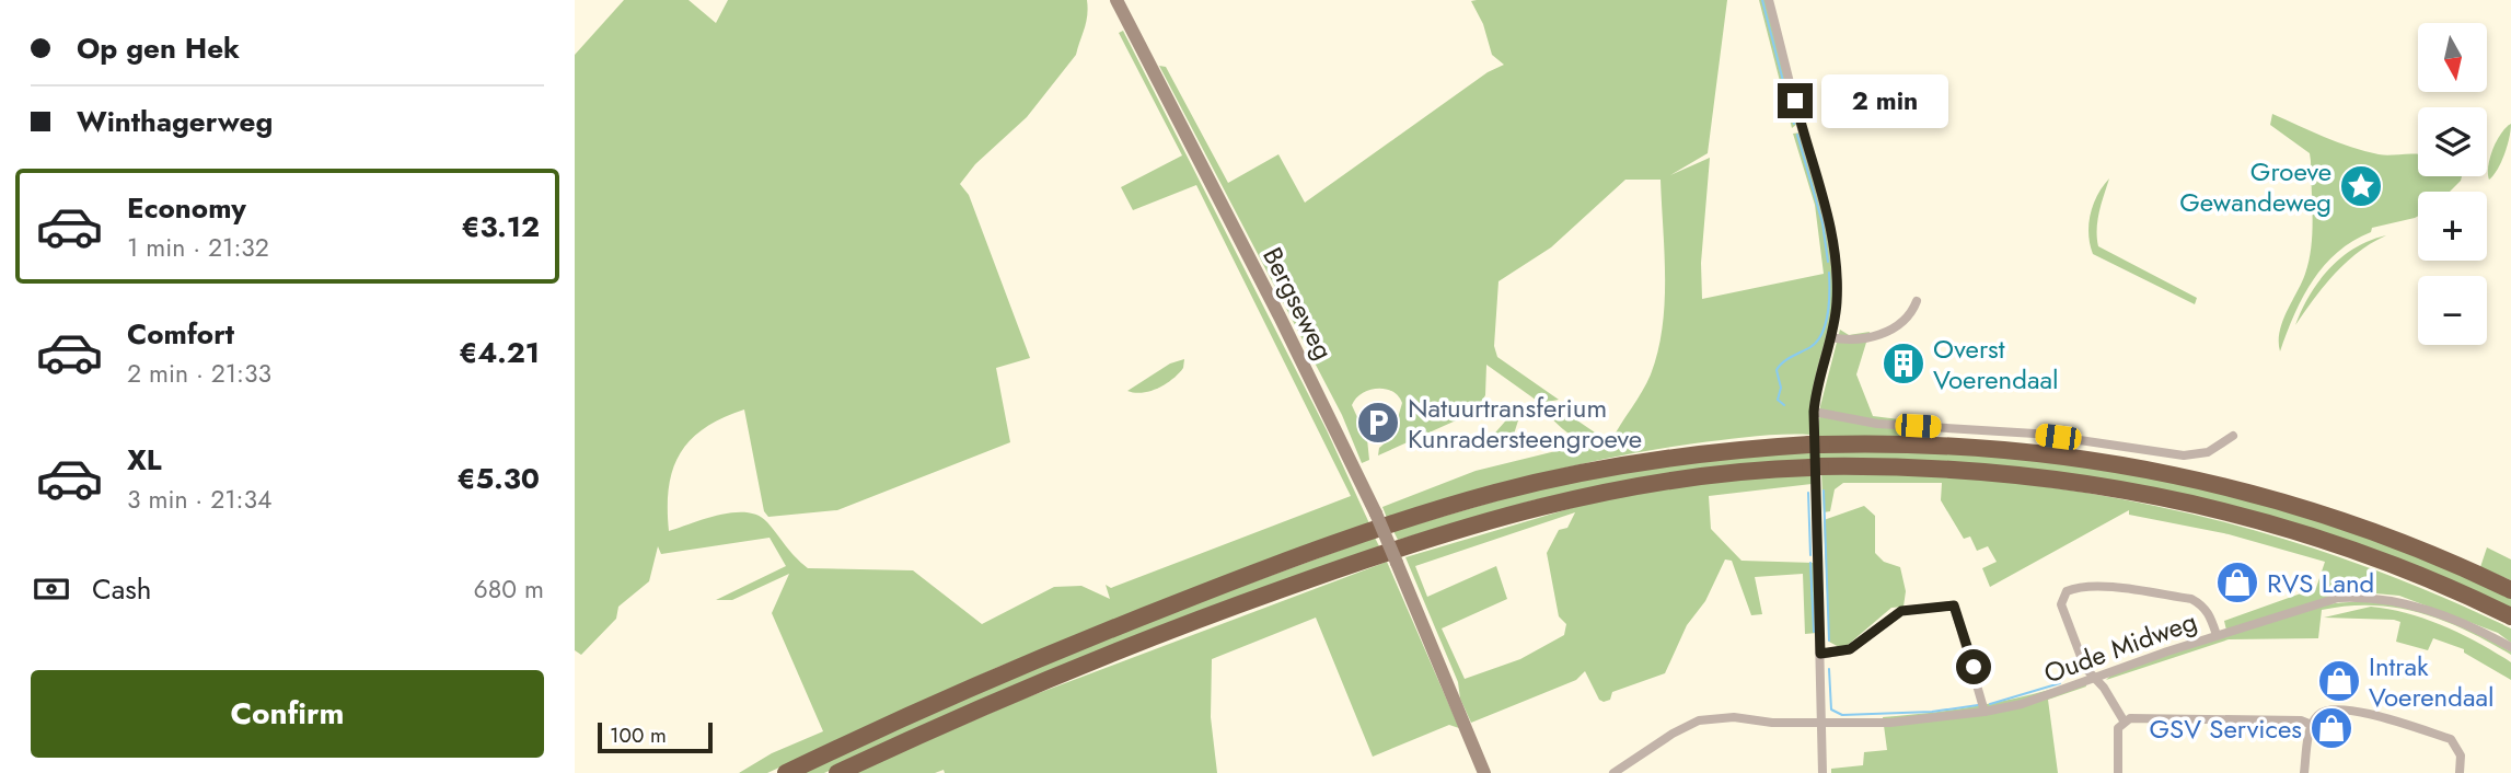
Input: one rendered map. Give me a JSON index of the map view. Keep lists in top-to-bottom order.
{
  "streets": {
    "street": ["Bergseweg", "Oude Midweg"]
  },
  "places": {
    "place": ["Groeve Gewandeweg"],
    "building": ["Overst Voerendaal"],
    "parking": ["Natuurtransferium Kunradersteengroeve"],
    "shop": ["RVS Land", "Intrak Voerendaal", "GSV Services"]
  },
  "scale_bar": "100 m",
  "north": "bottom",
  "page": {
    "banner": ["Op gen Hek", "Winthagerweg"],
    "map_buttons": ["+", "−"],
    "bubble": "2 min",
    "list": [
      {
        "name": "Economy",
        "note": "1 min · 21:32",
        "value": "€3.12"
      },
      {
        "name": "Comfort",
        "note": "2 min · 21:33",
        "value": "€4.21"
      },
      {
        "name": "XL",
        "note": "3 min · 21:34",
        "value": "€5.30"
      }
    ],
    "pay": ["Cash", "680 m"],
    "buttons": "Confirm",
    "scale": "100 m"
  }
}
